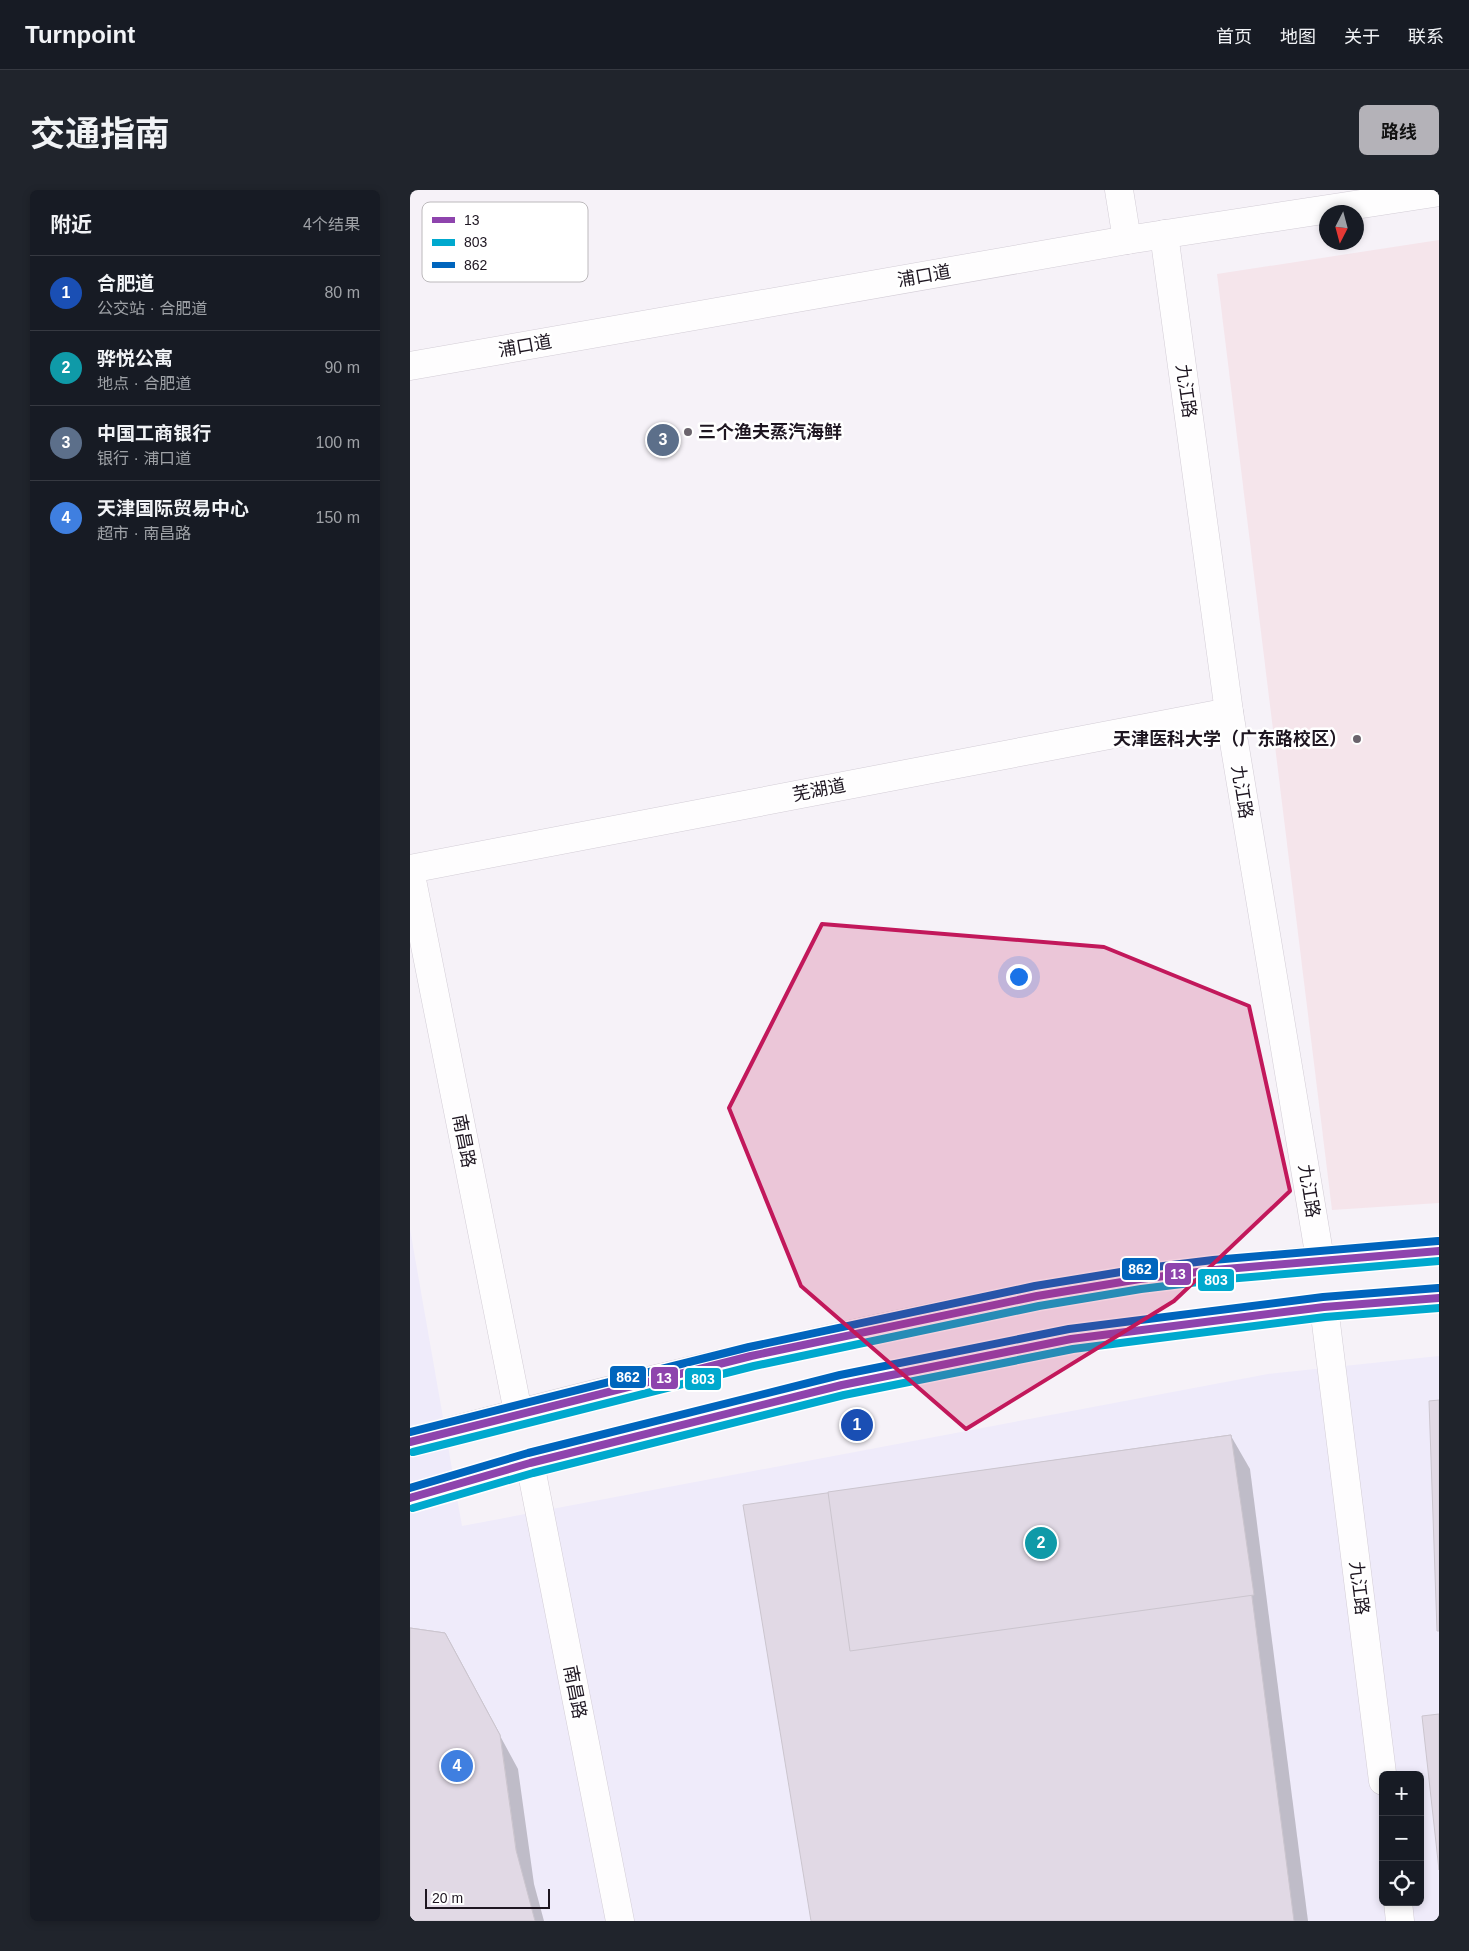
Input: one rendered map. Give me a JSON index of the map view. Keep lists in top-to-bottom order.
{
  "streets": {
    "street": [
      "浦口道",
      "九江路",
      "芜湖道",
      "南昌路"
    ]
  },
  "crossings": [
    ["浦口道", "九江路"],
    ["九江路", "芜湖道"],
    ["芜湖道", "南昌路"]
  ],
  "places": ["三个渔夫蒸汽海鲜", "天津医科大学（广东路校区）"],
  "lines": ["transit line 862", "transit line 13", "transit line 803"],
  "legend": ["13", "803", "862"],
  "scale_bar": "20 m",
  "north": "bottom",
  "page": {
    "header": "Turnpoint",
    "nav": [
      "首页",
      "地图",
      "关于",
      "联系"
    ],
    "title": "交通指南",
    "buttons": "路线",
    "heading": ["附近", "4个结果"],
    "list": [
      {
        "mark": "1",
        "name": "合肥道",
        "note": "公交站 · 合肥道",
        "value": "80 m"
      },
      {
        "mark": "2",
        "name": "骅悦公寓",
        "note": "地点 · 合肥道",
        "value": "90 m"
      },
      {
        "mark": "3",
        "name": "中国工商银行",
        "note": "银行 · 浦口道",
        "value": "100 m"
      },
      {
        "mark": "4",
        "name": "天津国际贸易中心",
        "note": "超市 · 南昌路",
        "value": "150 m"
      }
    ],
    "pins": [
      "3",
      "1",
      "2",
      "4"
    ],
    "map_buttons": ["+", "−"],
    "scale": "20 m"
  }
}
